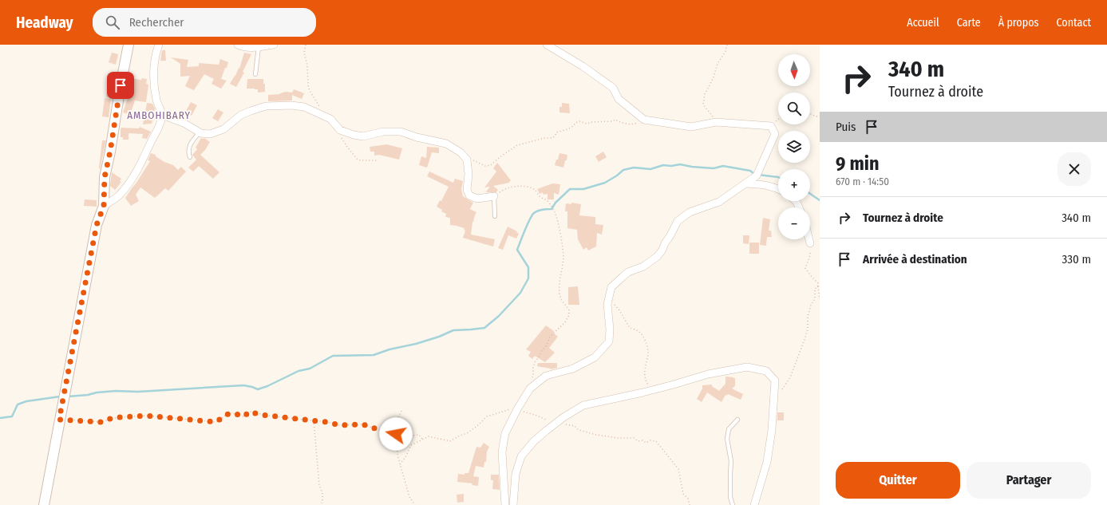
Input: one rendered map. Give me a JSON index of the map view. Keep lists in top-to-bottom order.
{
  "districts": ["AMBOHIBARY"],
  "north": "bottom",
  "page": {
    "header": "Headway",
    "search": "Rechercher",
    "nav": [
      "Accueil",
      "Carte",
      "À propos",
      "Contact"
    ],
    "turn": ["340 m", "Tournez à droite"],
    "map_buttons": ["+", "−"],
    "then": "Puis",
    "heading": ["9 min", "670 m · 14:50"],
    "list": [
      {
        "name": "Tournez à droite",
        "value": "340 m"
      },
      {
        "name": "Arrivée à destination",
        "value": "330 m"
      }
    ],
    "buttons": ["Quitter", "Partager"]
  }
}
